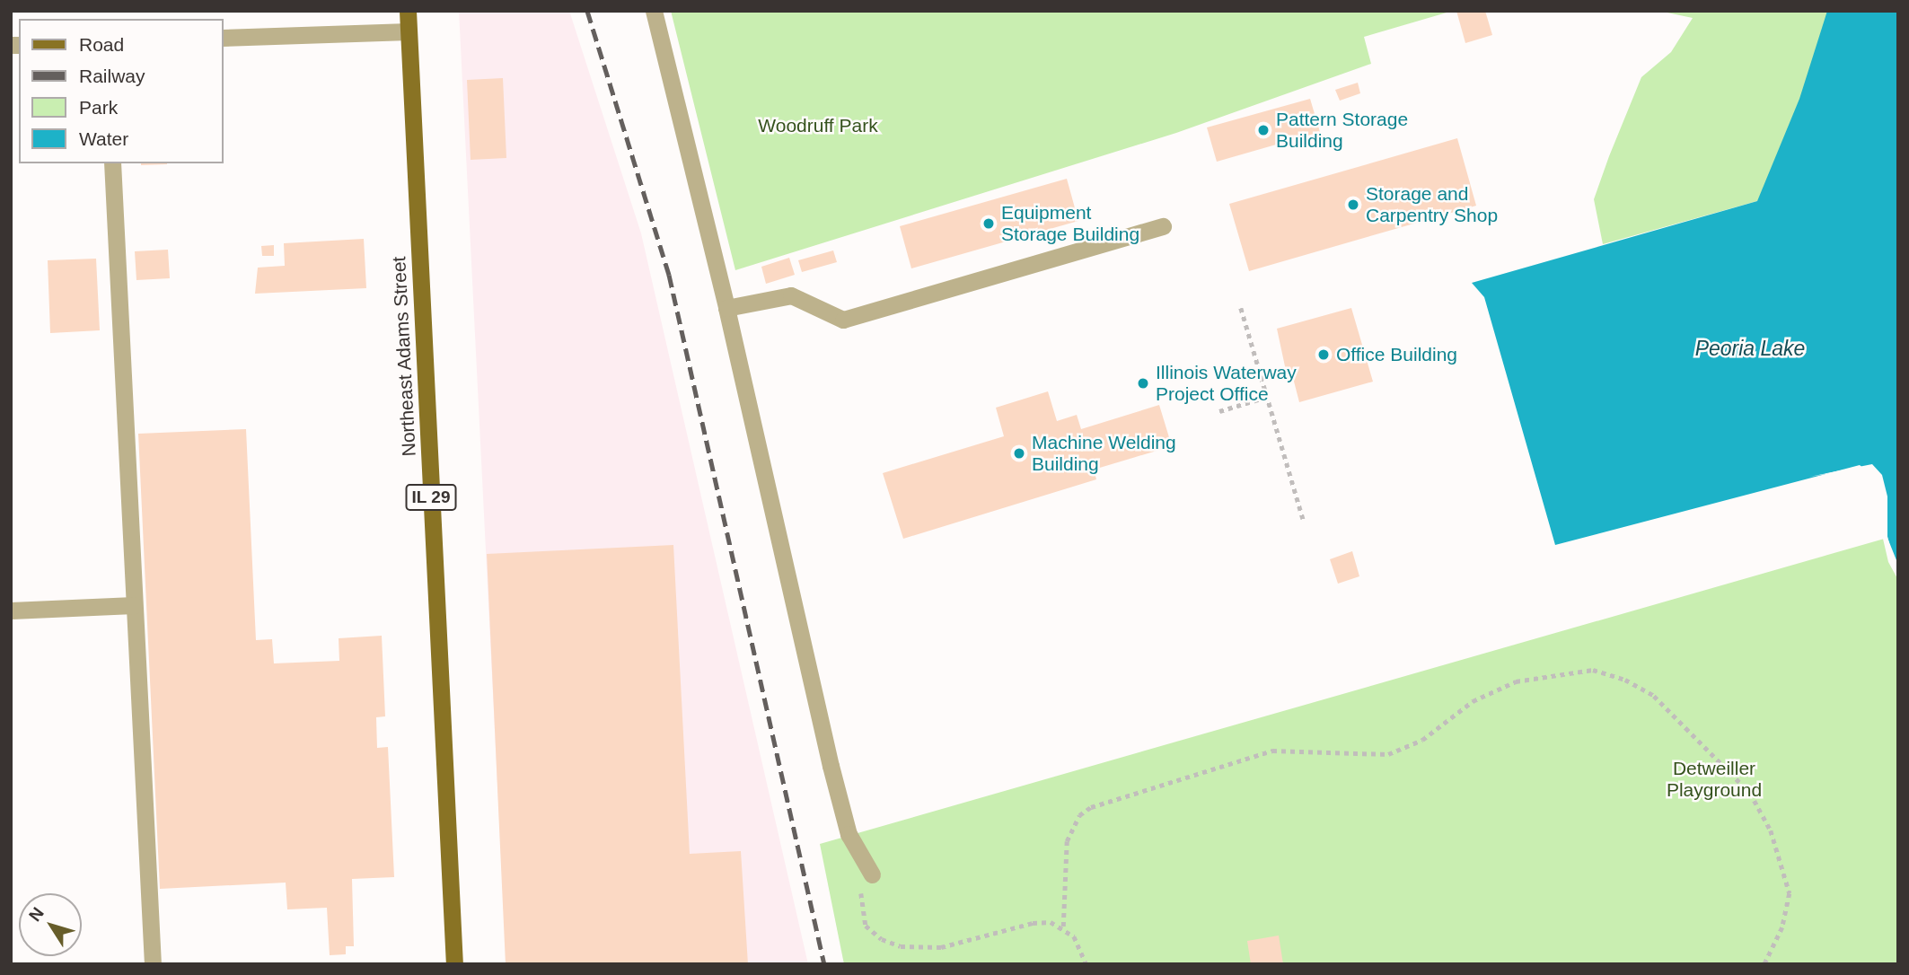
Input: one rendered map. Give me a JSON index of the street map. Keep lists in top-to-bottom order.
{
  "streets": {
    "main road": ["Northeast Adams Street", "IL 29"]
  },
  "water": ["Peoria Lake"],
  "parks": ["Woodruff Park", "Detweiller Playground"],
  "places": [
    "Pattern Storage Building",
    "Storage and Carpentry Shop",
    "Equipment Storage Building",
    "Office Building",
    "Illinois Waterway Project Office",
    "Machine Welding Building"
  ],
  "legend": [
    "Road",
    "Railway",
    "Park",
    "Water"
  ],
  "north": "top left"
}
